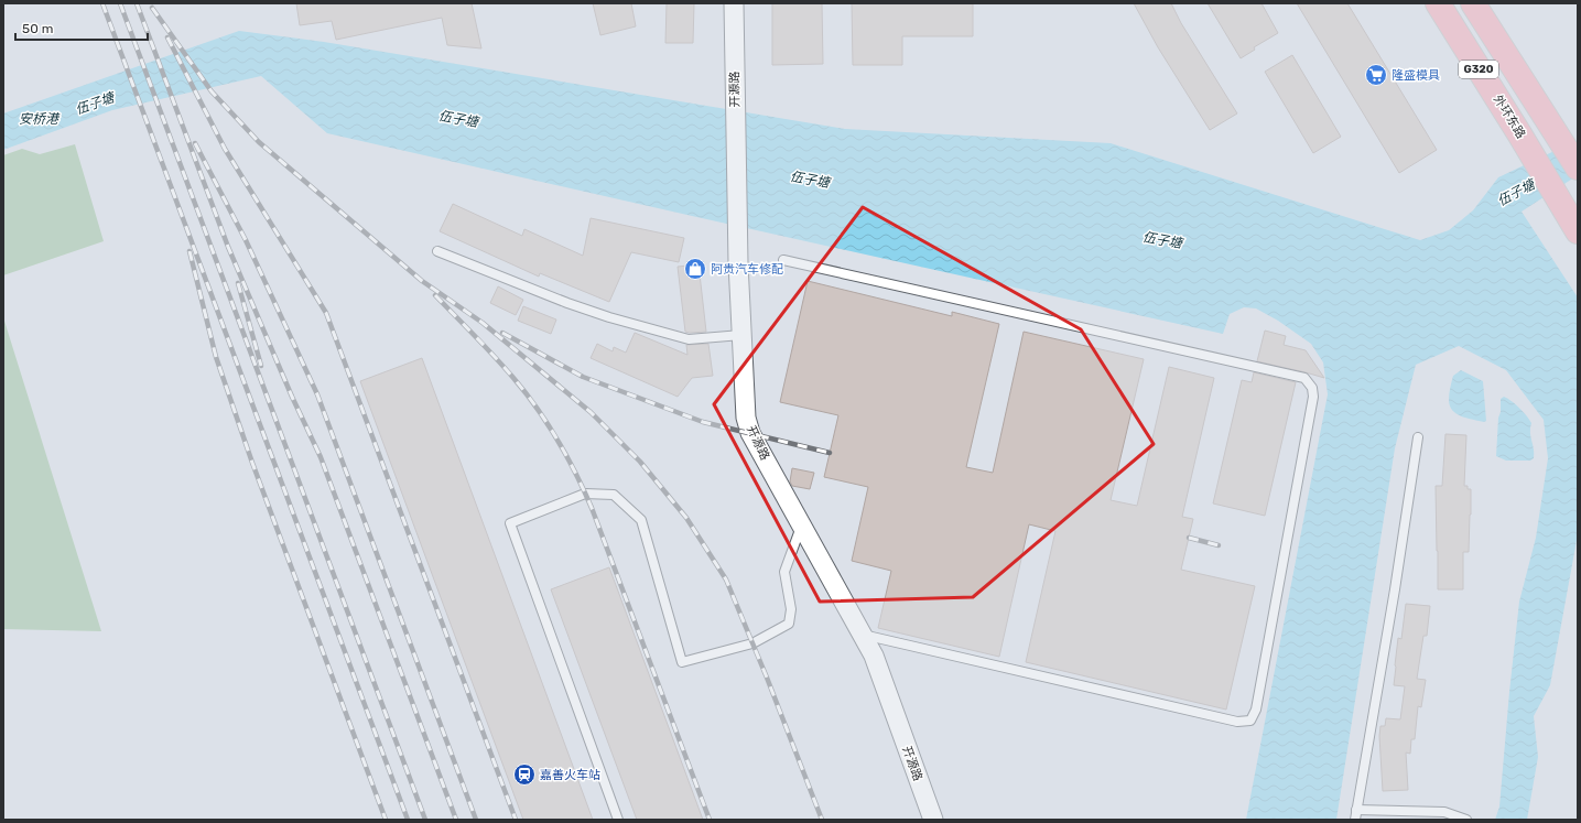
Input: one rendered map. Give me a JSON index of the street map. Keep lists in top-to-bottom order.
{
  "streets": {
    "highway": ["G320", "外环东路"],
    "street": ["开源路"]
  },
  "water": ["伍子塘", "安桥港"],
  "places": {
    "supermarket": ["隆盛模具"],
    "shop": ["阿贵汽车修配"],
    "station": ["嘉善火车站"]
  },
  "scale_bar": "50 m"
}
